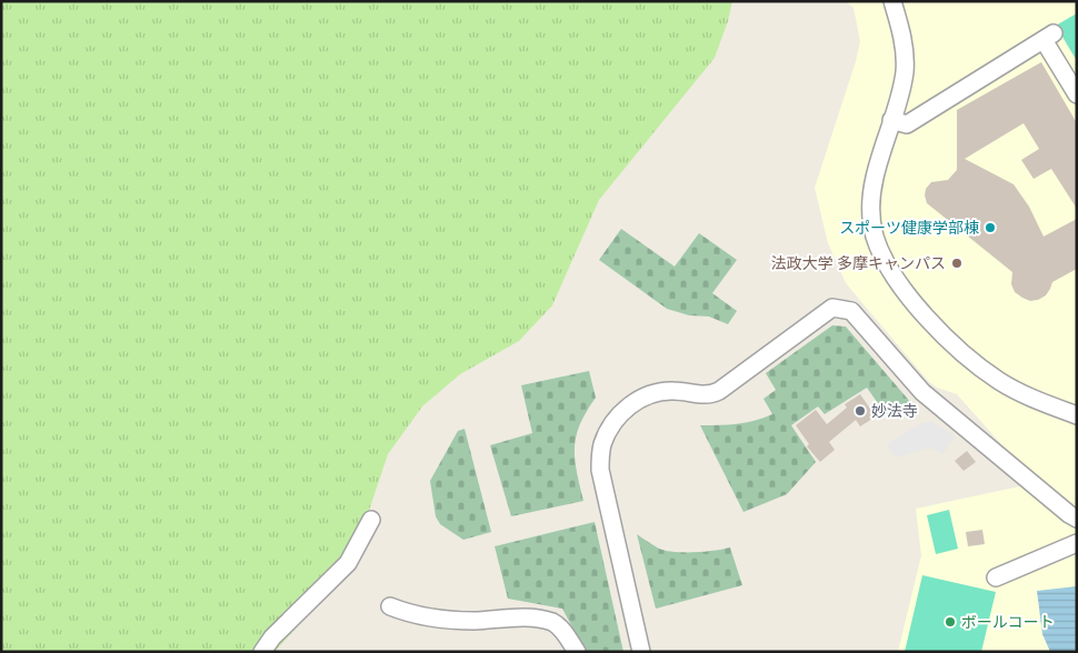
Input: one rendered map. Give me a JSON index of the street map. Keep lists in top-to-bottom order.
{
  "places": [
    "スポーツ健康学部棟",
    "法政大学 多摩キャンパス",
    "妙法寺",
    "ボールコート"
  ]
}
